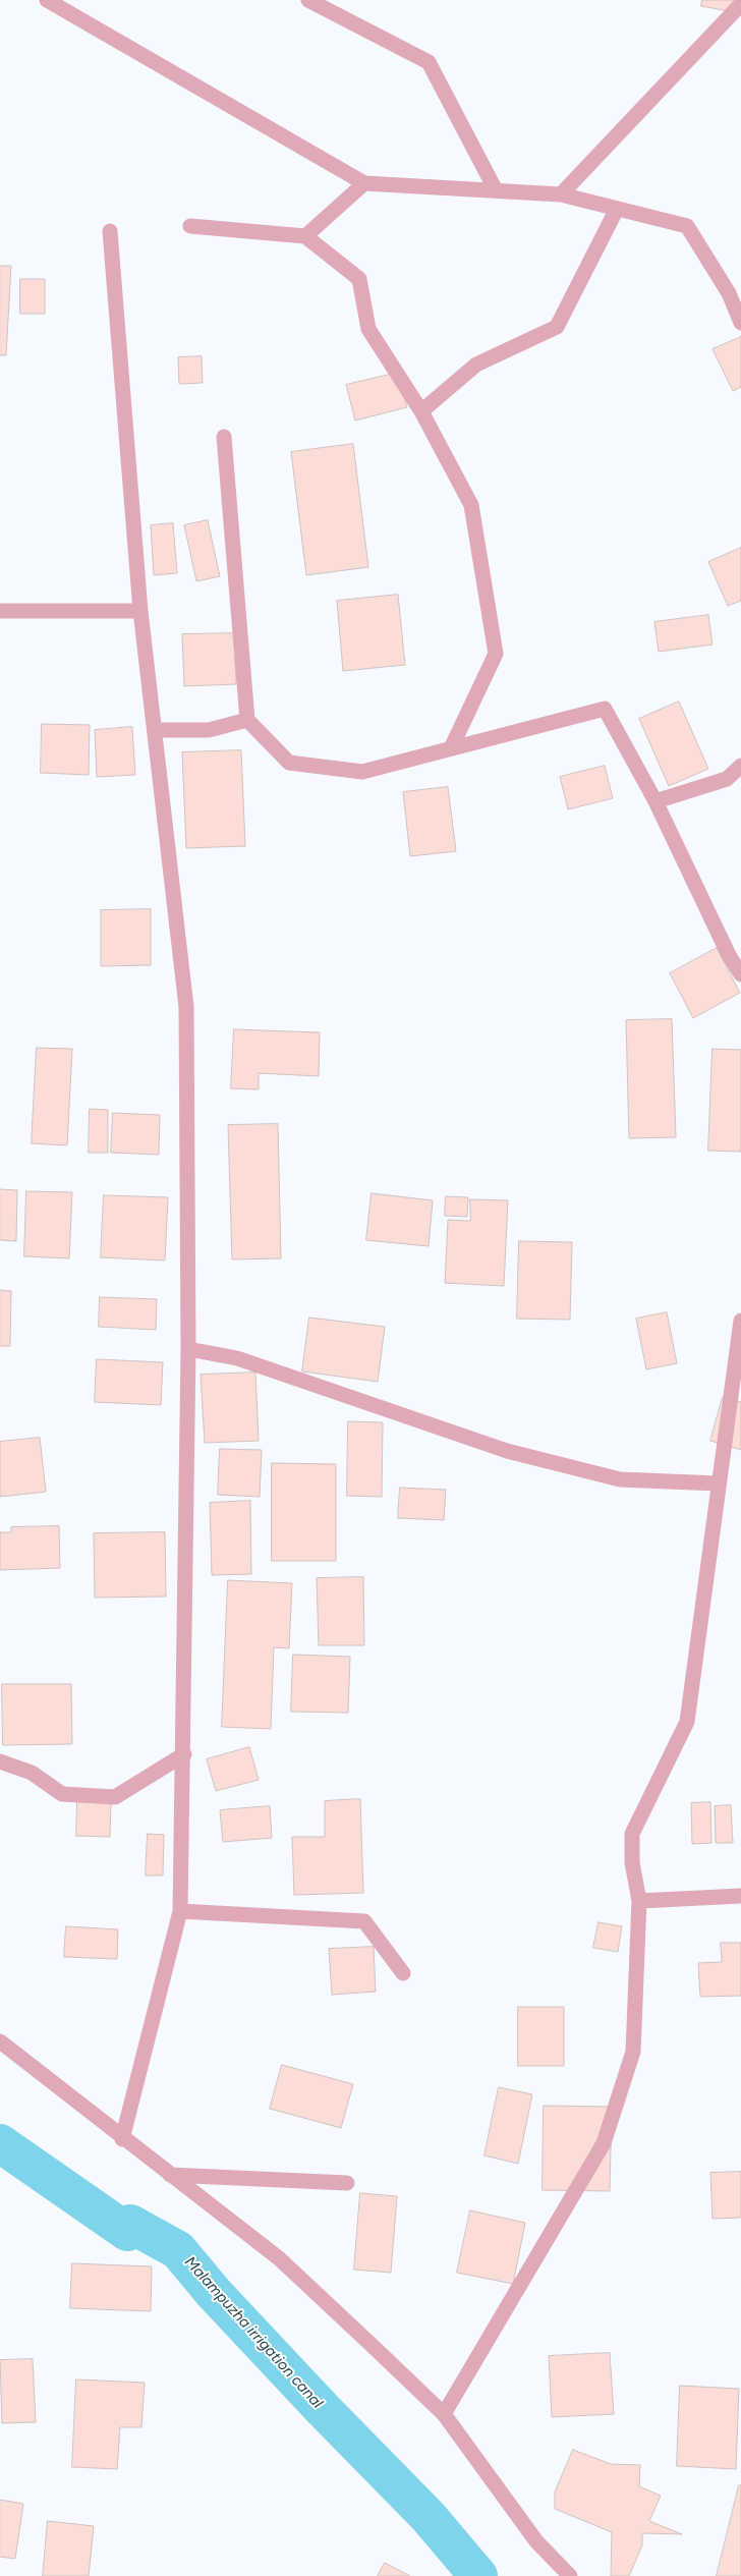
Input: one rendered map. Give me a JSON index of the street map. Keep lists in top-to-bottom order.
{
  "water": ["Malampuzha irrigation canal"]
}
